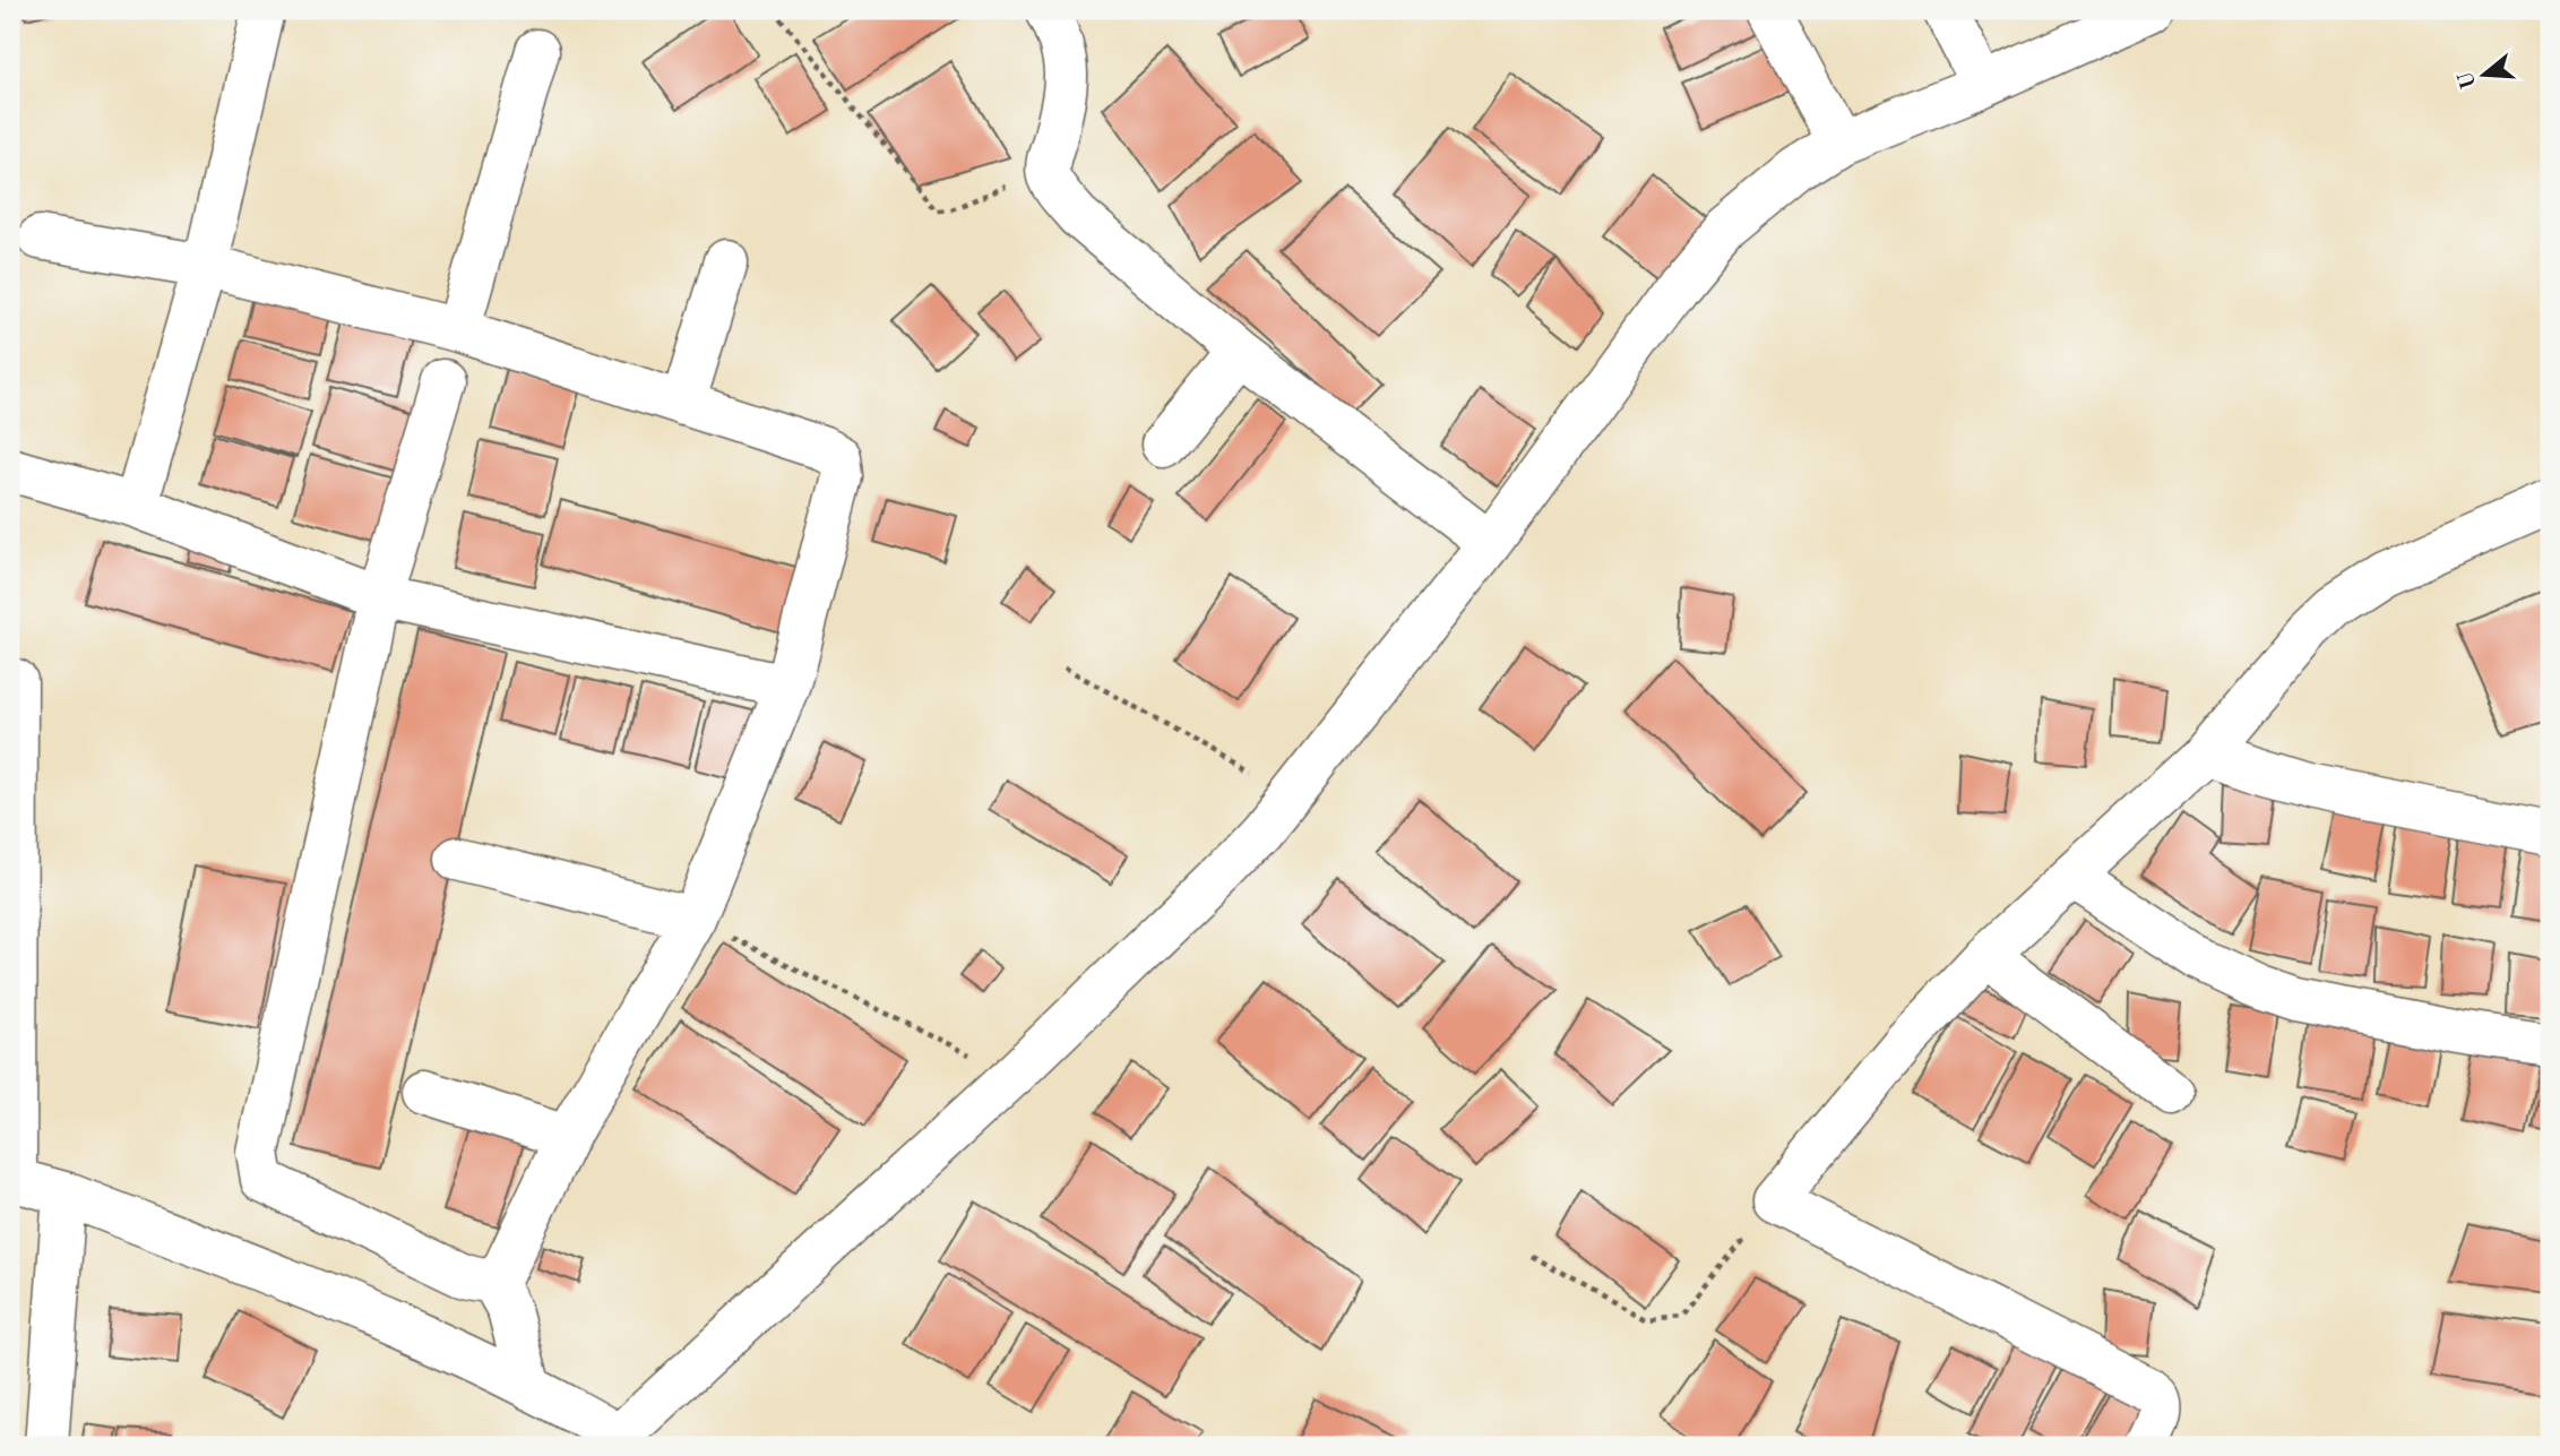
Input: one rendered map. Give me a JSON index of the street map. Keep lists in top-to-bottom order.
{
  "north": "left"
}
